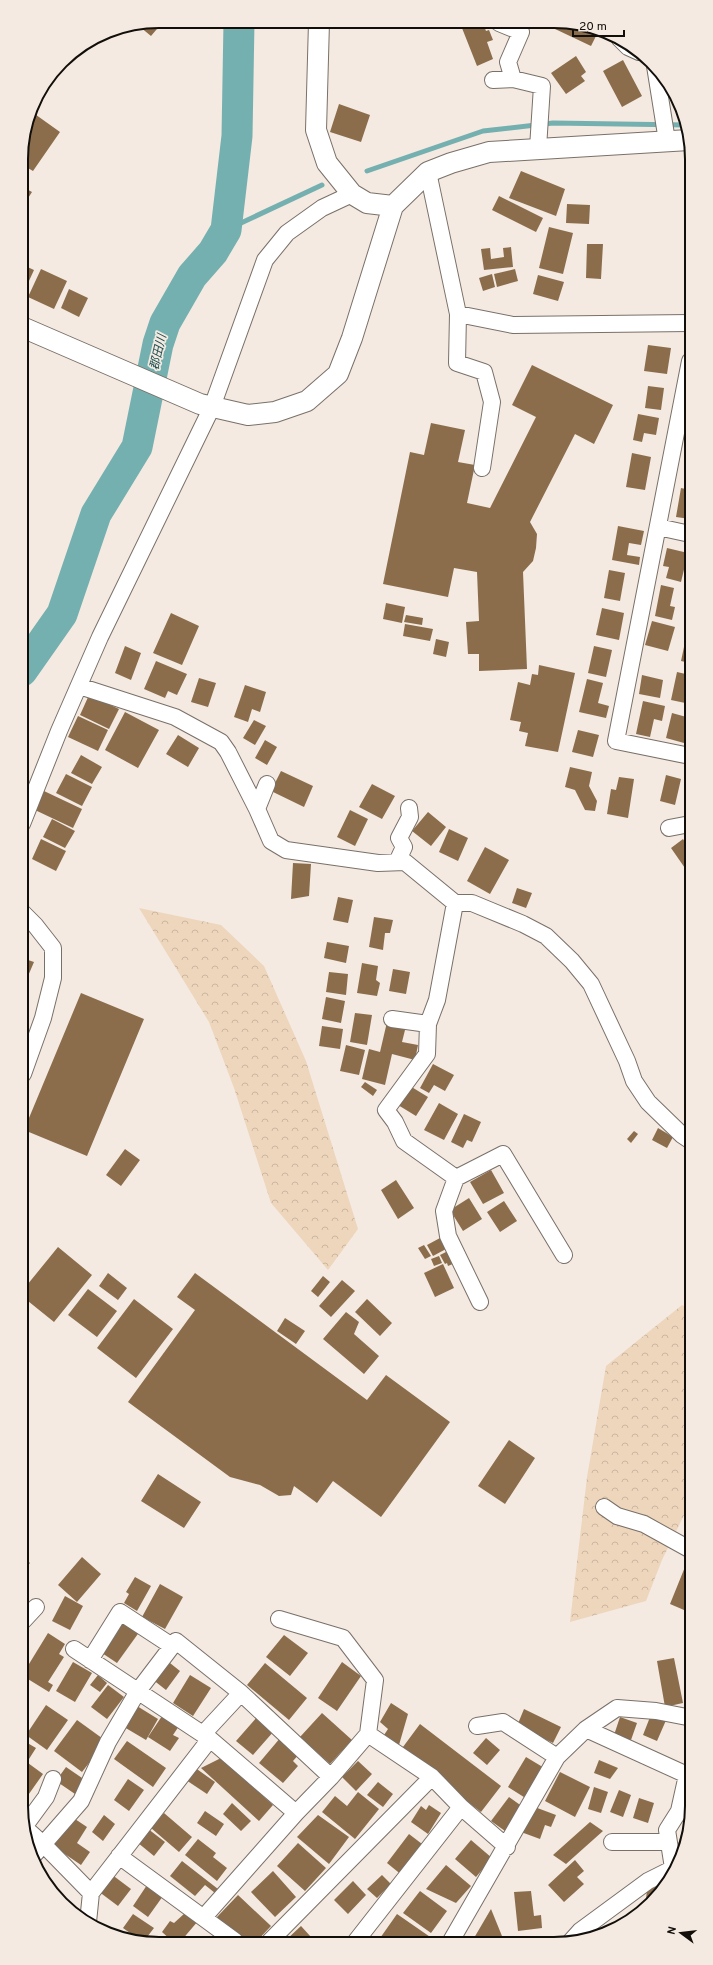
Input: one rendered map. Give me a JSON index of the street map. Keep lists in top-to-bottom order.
{
  "water": ["郡田川"],
  "scale_bar": "20 m",
  "north": "left"
}
